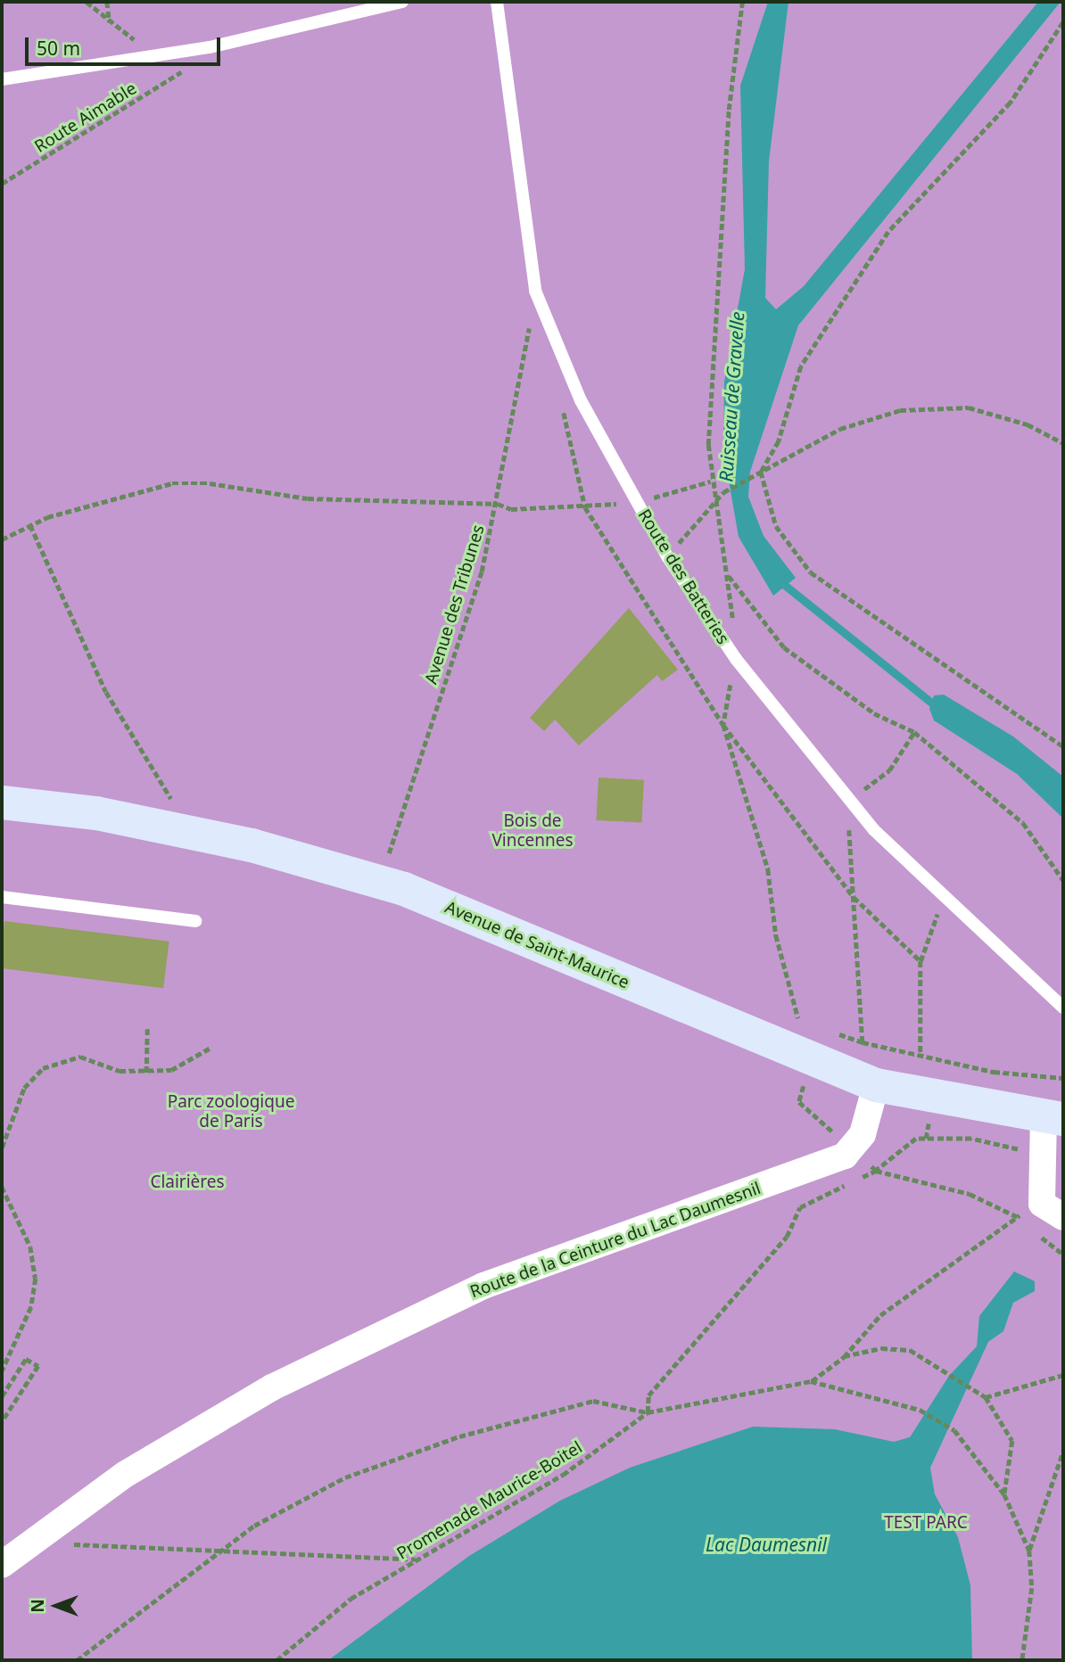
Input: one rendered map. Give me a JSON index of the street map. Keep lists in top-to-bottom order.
{
  "streets": {
    "main road": ["Avenue de Saint-Maurice"],
    "street": ["Route de la Ceinture du Lac Daumesnil"],
    "lane": ["Route des Batteries"],
    "path": ["Route Aimable", "Avenue des Tribunes", "Promenade Maurice-Boitel"]
  },
  "crossings": [
    ["Route des Batteries", "Avenue des Tribunes"],
    ["Avenue des Tribunes", "Avenue de Saint-Maurice"],
    ["Avenue de Saint-Maurice", "Route de la Ceinture du Lac Daumesnil"]
  ],
  "water": ["Ruisseau de Gravelle", "Lac Daumesnil"],
  "parks": [
    "Bois de Vincennes",
    "Parc zoologique de Paris",
    "Clairières",
    "TEST PARC"
  ],
  "scale_bar": "50 m",
  "north": "left"
}
